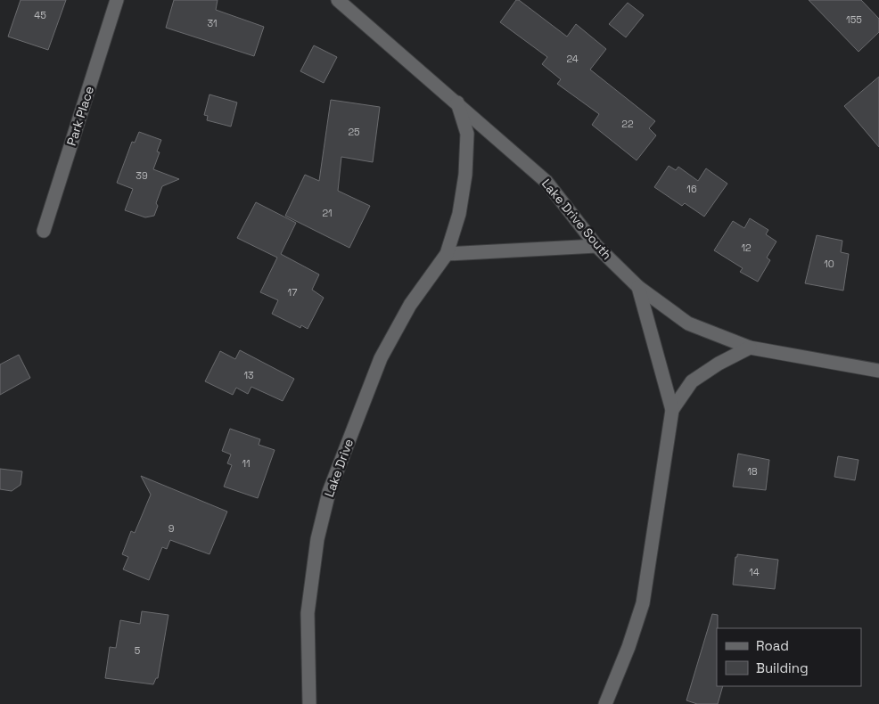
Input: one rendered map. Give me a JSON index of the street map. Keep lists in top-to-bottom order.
{
  "streets": {
    "street": ["Park Place", "Lake Drive South", "Lake Drive"]
  },
  "crossings": [
    ["Lake Drive South", "Lake Drive"]
  ],
  "house_numbers": [
    "45",
    "155",
    "31",
    "24",
    "22",
    "25",
    "39",
    "16",
    "21",
    "12",
    "10",
    "17",
    "13",
    "11",
    "18",
    "9",
    "14",
    "5"
  ],
  "legend": ["Road", "Building"]
}
